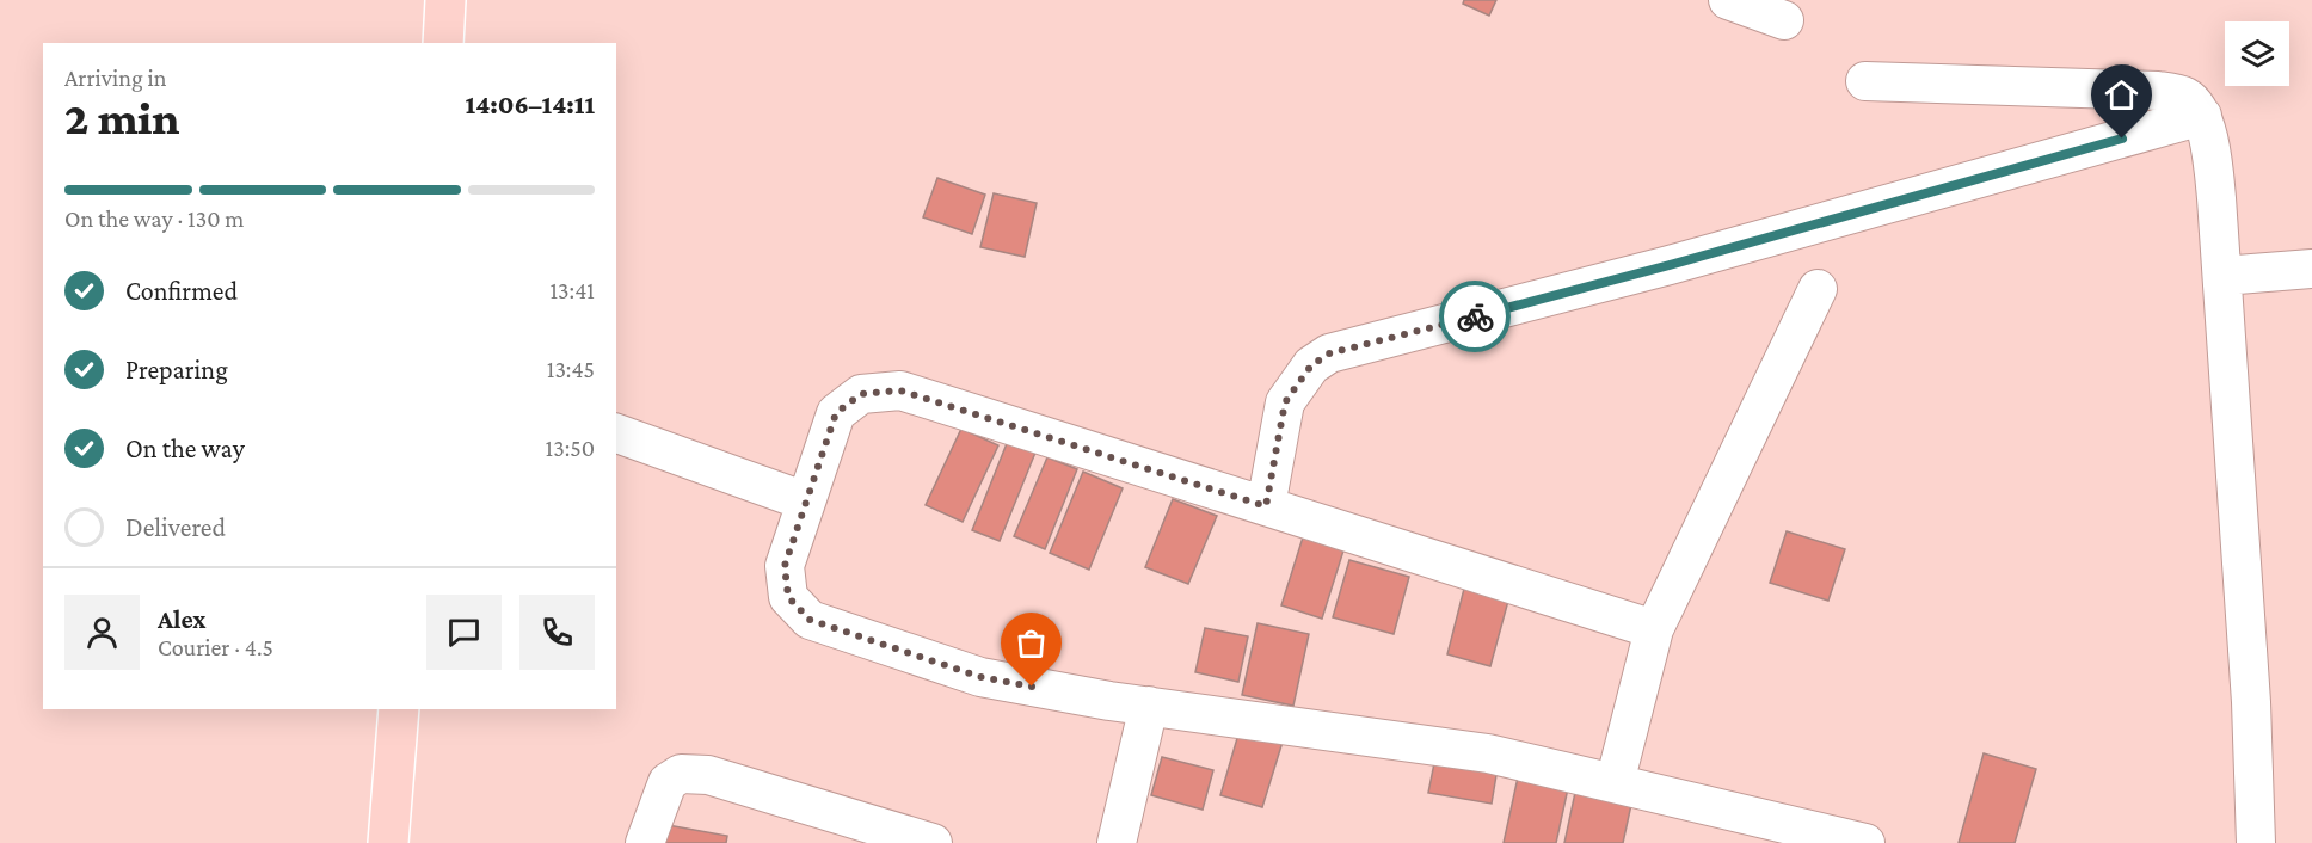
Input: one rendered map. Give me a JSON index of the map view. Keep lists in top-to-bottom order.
{
  "page": {
    "heading": ["2 min", "Arriving in", "14:06–14:11"],
    "panel": ["Alex", "Courier · 4.5"],
    "bar": "On the way · 130 m",
    "list": [
      ["Confirmed", "13:41"],
      ["Preparing", "13:45"],
      ["On the way", "13:50"],
      "Delivered"
    ]
  }
}
